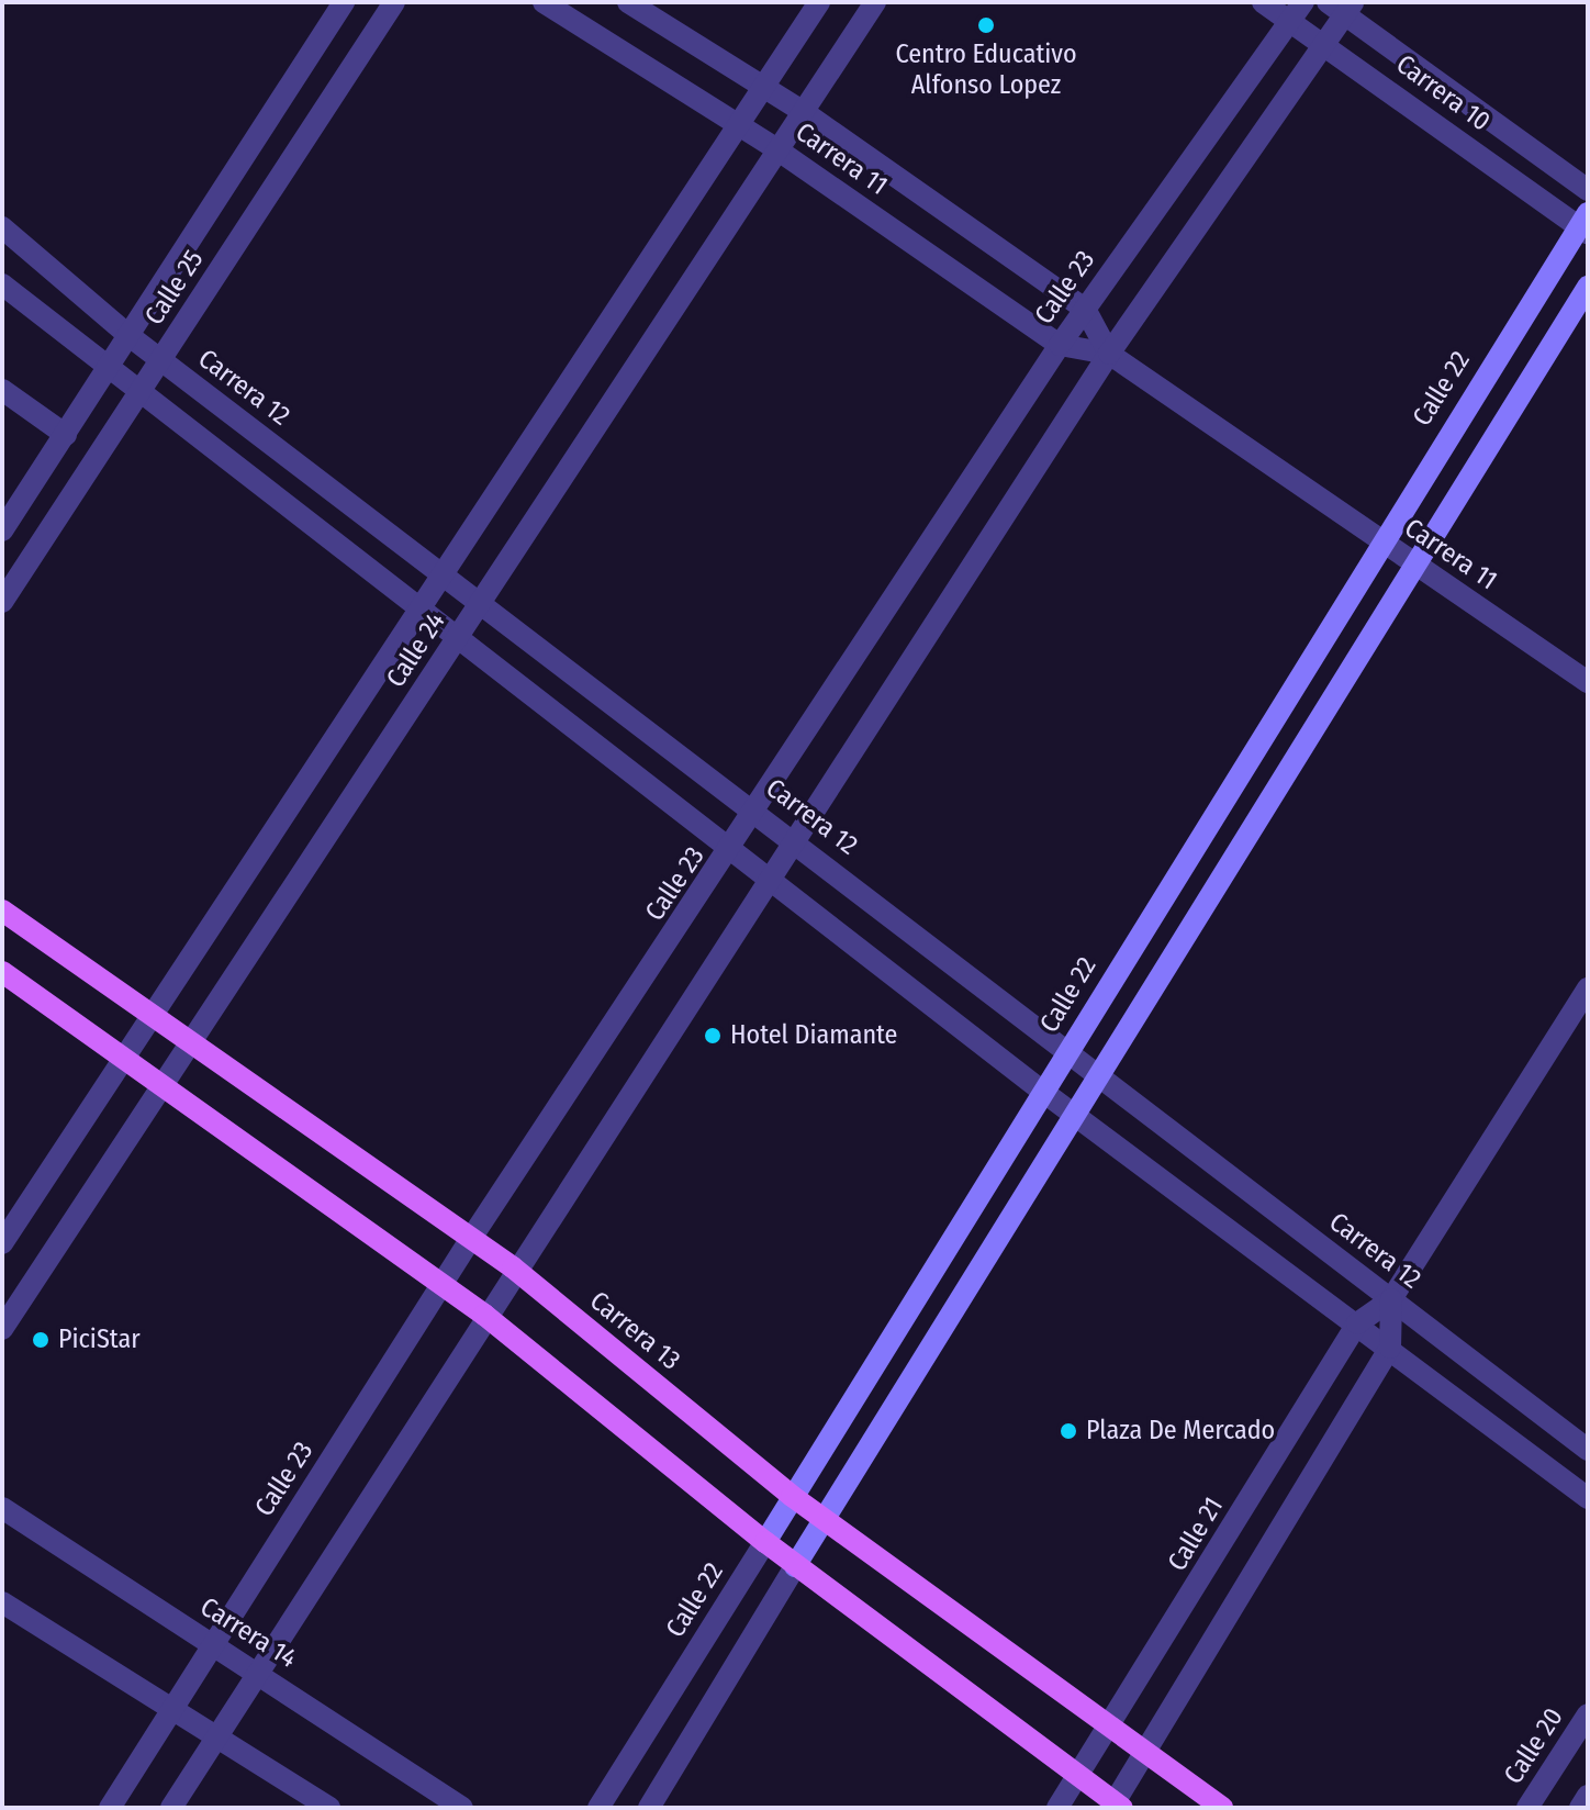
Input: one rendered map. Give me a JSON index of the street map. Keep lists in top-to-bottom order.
{
  "streets": {
    "main road": ["Carrera 13"],
    "street": [
      "Carrera 10",
      "Carrera 11",
      "Calle 25",
      "Calle 23",
      "Carrera 12",
      "Calle 22",
      "Calle 24",
      "Calle 21",
      "Carrera 14",
      "Calle 20"
    ]
  },
  "crossings": [
    ["Carrera 10", "Calle 23"],
    ["Carrera 10", "Calle 22"],
    ["Carrera 11", "Calle 23"],
    ["Carrera 11", "Calle 22"],
    ["Carrera 11", "Calle 24"],
    ["Calle 25", "Carrera 12"],
    ["Calle 23", "Carrera 12"],
    ["Calle 23", "Carrera 13"],
    ["Calle 23", "Carrera 14"],
    ["Carrera 12", "Calle 22"],
    ["Carrera 12", "Calle 24"],
    ["Carrera 12", "Calle 21"],
    ["Calle 22", "Carrera 13"],
    ["Calle 24", "Carrera 13"],
    ["Carrera 13", "Calle 21"]
  ],
  "places": [
    "Centro Educativo Alfonso Lopez",
    "Hotel Diamante",
    "PiciStar",
    "Plaza De Mercado"
  ]
}
